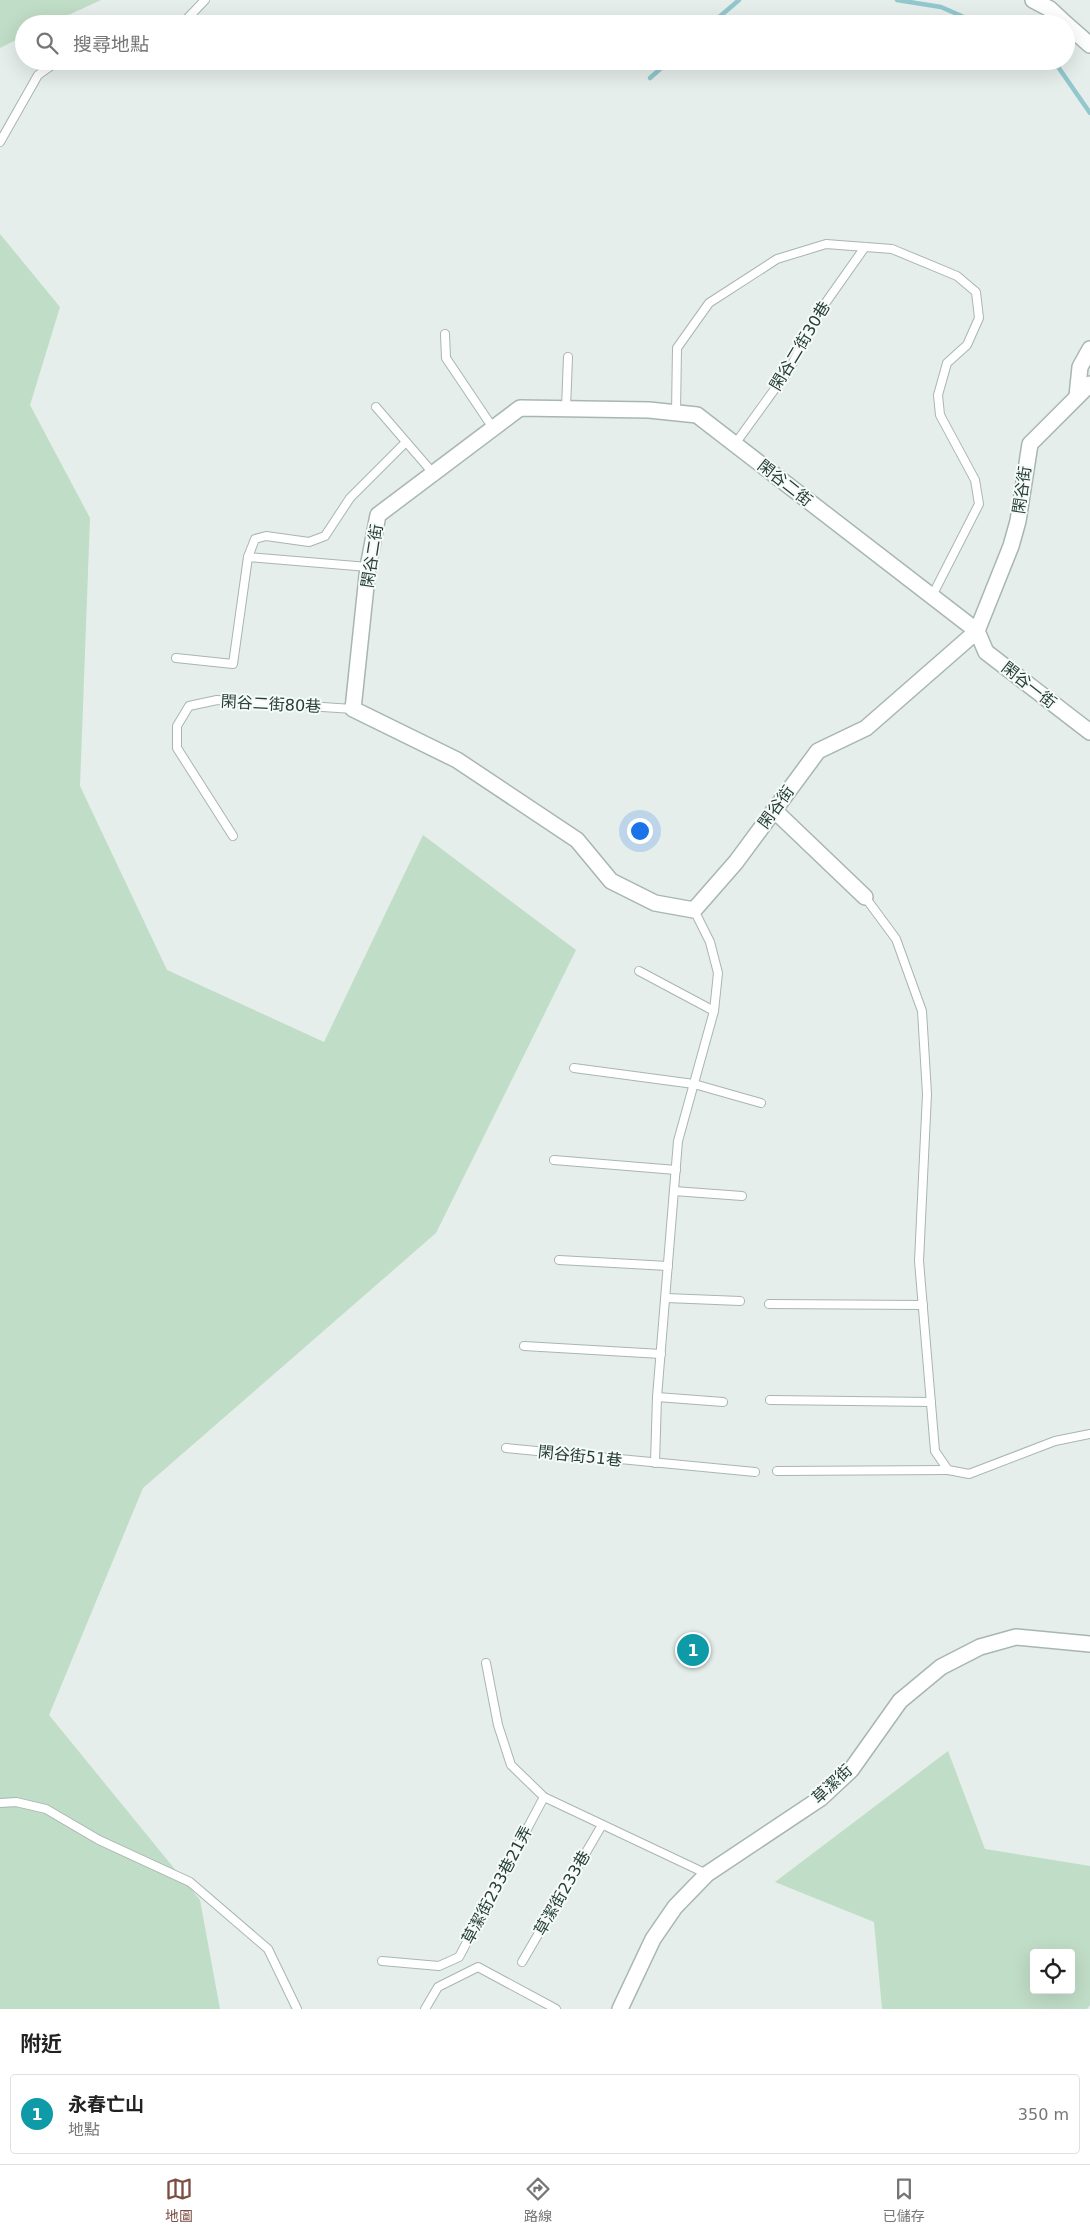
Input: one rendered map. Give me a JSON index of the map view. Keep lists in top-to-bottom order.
{
  "streets": {
    "street": [
      "閑谷二街",
      "閑谷街",
      "閑谷一街",
      "草潔街"
    ],
    "lane": [
      "閑谷二街30巷",
      "閑谷二街80巷",
      "閑谷街51巷",
      "草潔街233巷21弄",
      "草潔街233巷"
    ]
  },
  "crossings": [
    ["閑谷二街30巷", "閑谷二街"],
    ["閑谷二街", "閑谷街"],
    ["閑谷二街", "閑谷一街"],
    ["閑谷二街", "閑谷二街80巷"],
    ["閑谷街", "閑谷一街"]
  ],
  "page": {
    "search": "搜尋地點",
    "pins": "1",
    "heading": "附近",
    "list": [
      {
        "mark": "1",
        "name": "永春亡山",
        "note": "地點",
        "value": "350 m"
      }
    ],
    "nav": ["地圖", "路線", "已儲存"]
  }
}
